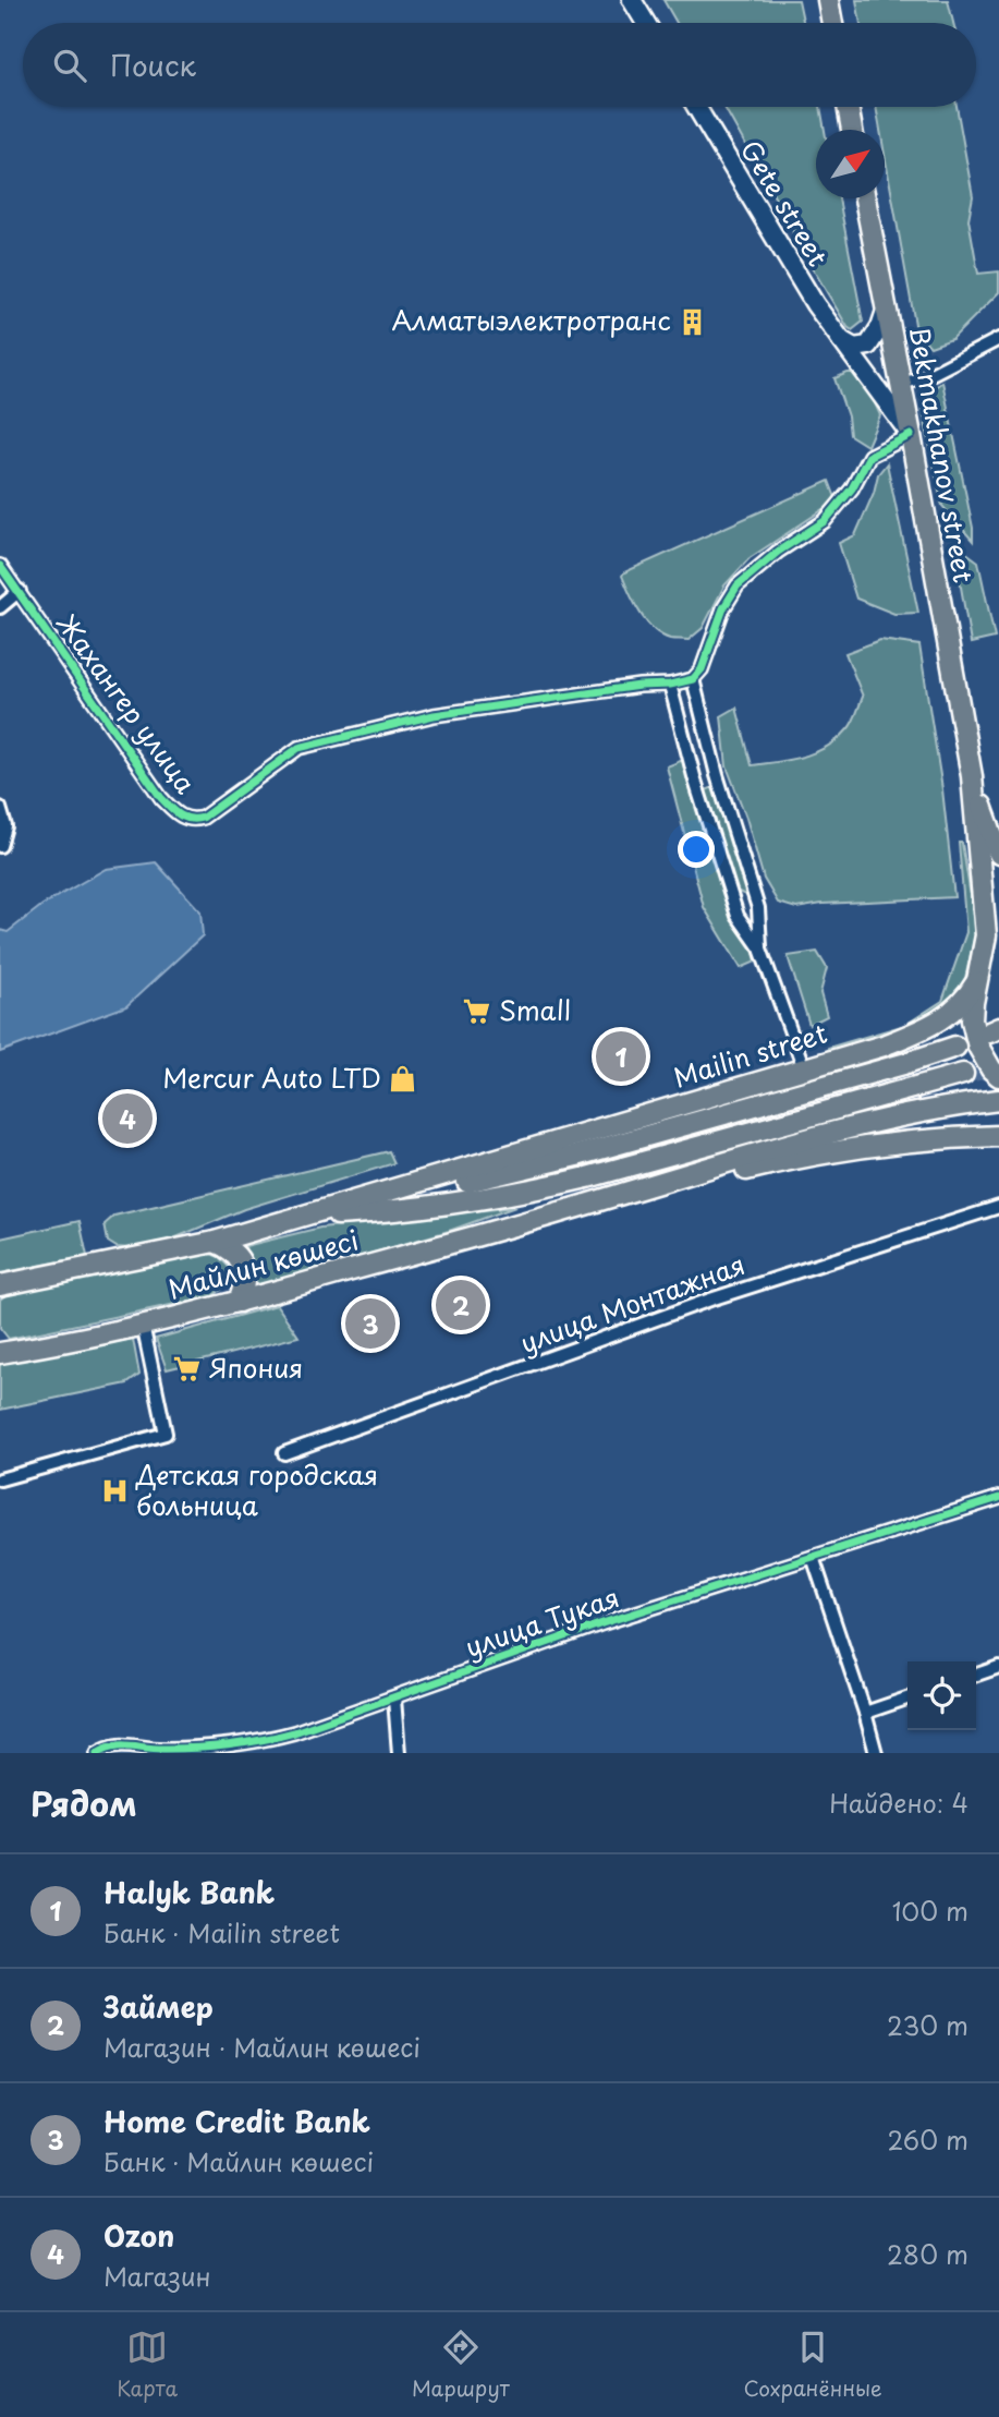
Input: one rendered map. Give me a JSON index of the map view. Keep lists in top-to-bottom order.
{
  "streets": {
    "main road": [
      "Gete street",
      "Bekmakhanov street",
      "Mailin street",
      "Майлин көшесі"
    ],
    "street": ["Жахангер улица", "улица Монтажная", "улица Тукая"]
  },
  "crossings": [
    ["Gete street", "Bekmakhanov street"],
    ["Mailin street", "Майлин көшесі"]
  ],
  "places": {
    "building": ["Алматыэлектротранс"],
    "supermarket": ["Small", "Япония"],
    "shop": ["Mercur Auto LTD"],
    "hospital": ["Детская городская больница"]
  },
  "north": "top right",
  "page": {
    "search": "Поиск",
    "pins": [
      "1",
      "4",
      "2",
      "3"
    ],
    "heading": ["Рядом", "Найдено: 4"],
    "list": [
      {
        "mark": "1",
        "name": "Halyk Bank",
        "note": "Банк · Mailin street",
        "value": "100 m"
      },
      {
        "mark": "2",
        "name": "Займер",
        "note": "Магазин · Майлин көшесі",
        "value": "230 m"
      },
      {
        "mark": "3",
        "name": "Home Credit Bank",
        "note": "Банк · Майлин көшесі",
        "value": "260 m"
      },
      {
        "mark": "4",
        "name": "Ozon",
        "note": "Магазин",
        "value": "280 m"
      }
    ],
    "nav": ["Карта", "Маршрут", "Сохранённые"]
  }
}
